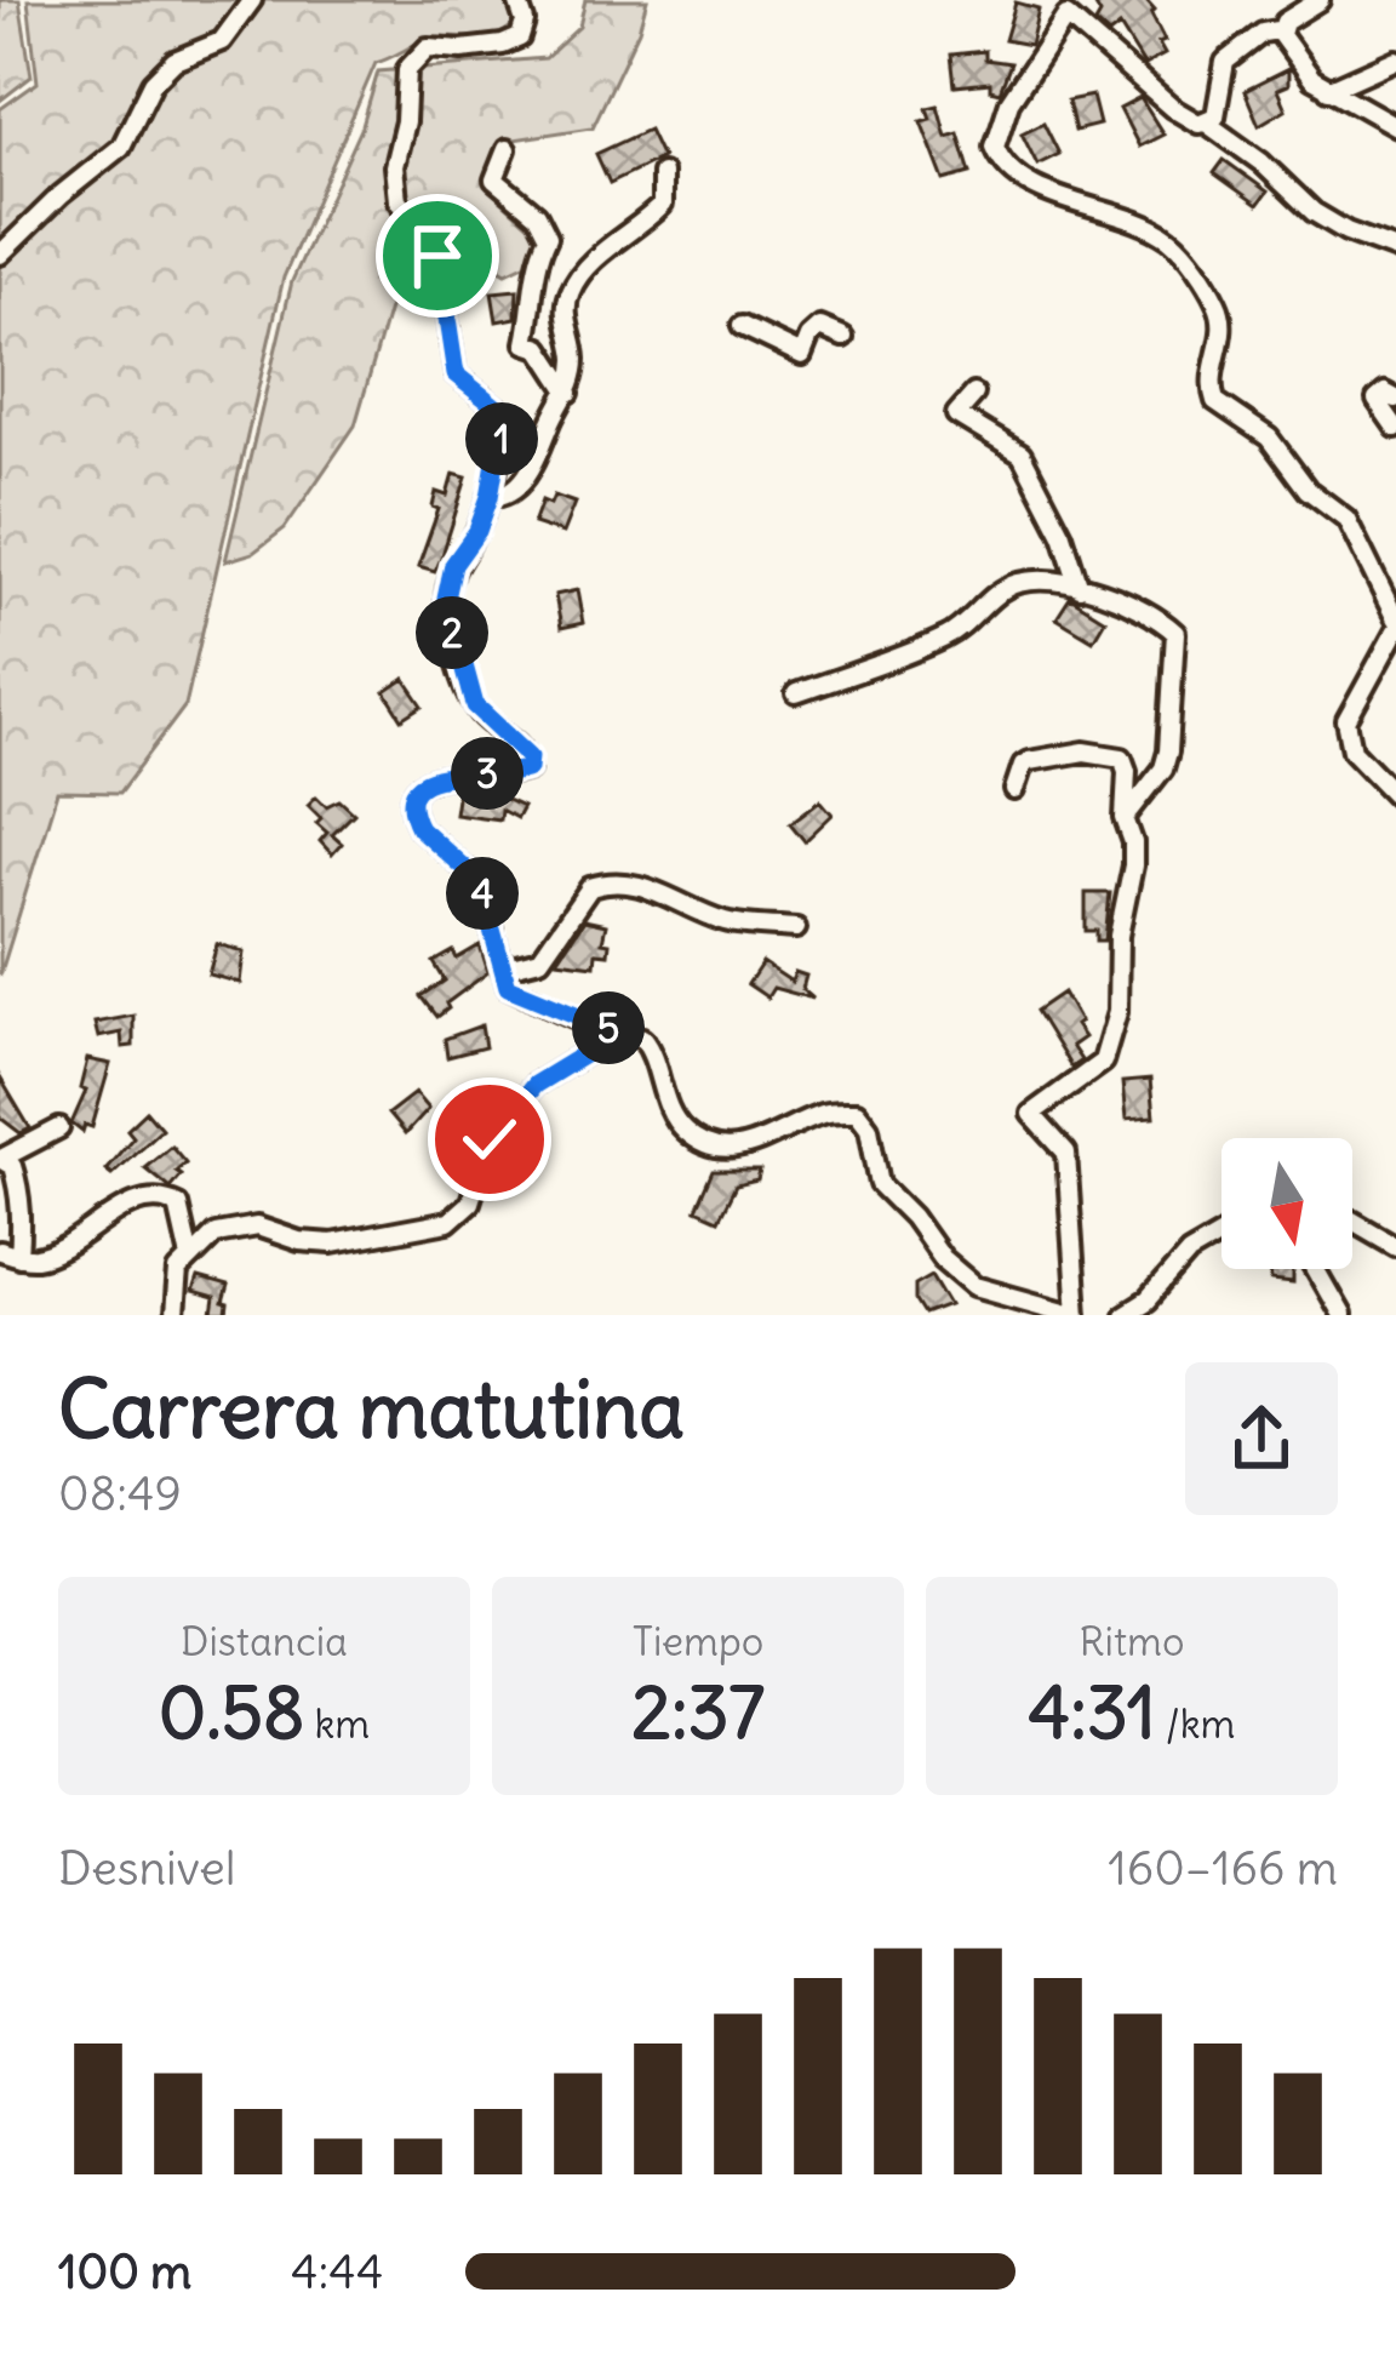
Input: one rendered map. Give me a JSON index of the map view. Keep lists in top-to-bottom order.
{
  "north": "bottom",
  "page": {
    "pins": [
      "1",
      "2",
      "3",
      "4",
      "5"
    ],
    "heading": ["Carrera matutina", "08:49"],
    "stats": [
      ["Distancia", "0.58 km"],
      ["Tiempo", "2:37"],
      ["Ritmo", "4:31 /km"]
    ],
    "chart": ["Desnivel", "160–166 m"],
    "list": [
      {
        "name": "100 m",
        "note": "4:44"
      }
    ]
  }
}
